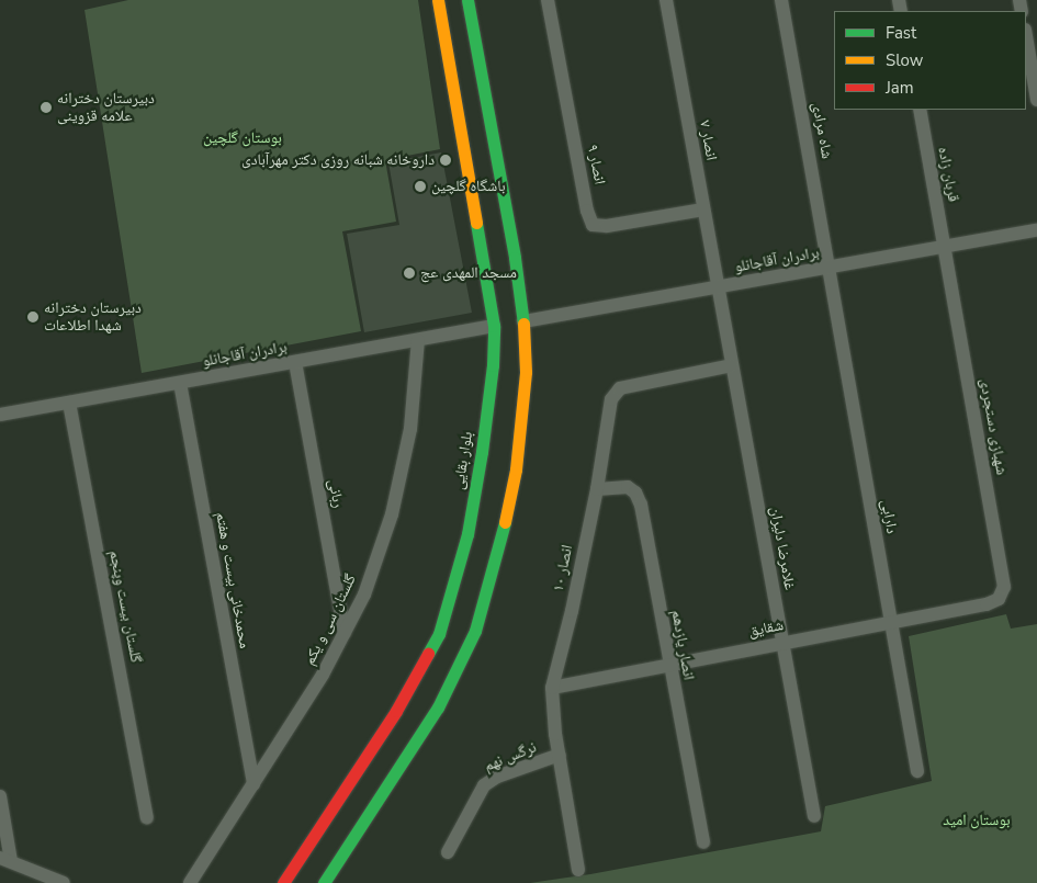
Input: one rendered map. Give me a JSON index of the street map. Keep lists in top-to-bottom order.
{
  "streets": {
    "main road": ["بلوار بقایی"],
    "street": [
      "شاه مرادی",
      "انصار ۷",
      "انصار ۹",
      "قربان زاده",
      "برادران آقاجانلو",
      "شهبازی دستجردی",
      "ربانی",
      "دارابی",
      "غلامرضا دلیران",
      "انصار ۱۰",
      "محمدخانی بیست و هفتم",
      "گلستان بیست وپنجم",
      "گلستان سی و یکم",
      "شقایق",
      "انصار یازدهم",
      "نرگس نهم"
    ]
  },
  "crossings": [
    ["شاه مرادی", "برادران آقاجانلو"],
    ["شاه مرادی", "دارابی"],
    ["انصار ۷", "انصار ۹"],
    ["انصار ۷", "برادران آقاجانلو"],
    ["انصار ۷", "غلامرضا دلیران"],
    ["قربان زاده", "برادران آقاجانلو"],
    ["قربان زاده", "شهبازی دستجردی"],
    ["برادران آقاجانلو", "شهبازی دستجردی"],
    ["برادران آقاجانلو", "بلوار بقایی"],
    ["برادران آقاجانلو", "ربانی"],
    ["برادران آقاجانلو", "دارابی"],
    ["برادران آقاجانلو", "غلامرضا دلیران"],
    ["برادران آقاجانلو", "محمدخانی بیست و هفتم"],
    ["برادران آقاجانلو", "گلستان بیست وپنجم"],
    ["برادران آقاجانلو", "گلستان سی و یکم"],
    ["شهبازی دستجردی", "شقایق"],
    ["ربانی", "گلستان سی و یکم"],
    ["دارابی", "شقایق"],
    ["غلامرضا دلیران", "انصار ۱۰"],
    ["غلامرضا دلیران", "شقایق"],
    ["انصار ۱۰", "شقایق"],
    ["انصار ۱۰", "انصار یازدهم"],
    ["انصار ۱۰", "نرگس نهم"],
    ["محمدخانی بیست و هفتم", "گلستان سی و یکم"],
    ["شقایق", "انصار یازدهم"]
  ],
  "parks": ["بوستان گلچین", "بوستان امید"],
  "places": [
    "دبیرستان دخترانه علامه قزوینی",
    "داروخانه شبانه روزی دکتر مهرآبادی",
    "باشگاه گلچین",
    "مسجد المهدی عج",
    "دبیرستان دخترانه شهدا اطلاعات"
  ],
  "legend": ["Fast", "Slow", "Jam"]
}
